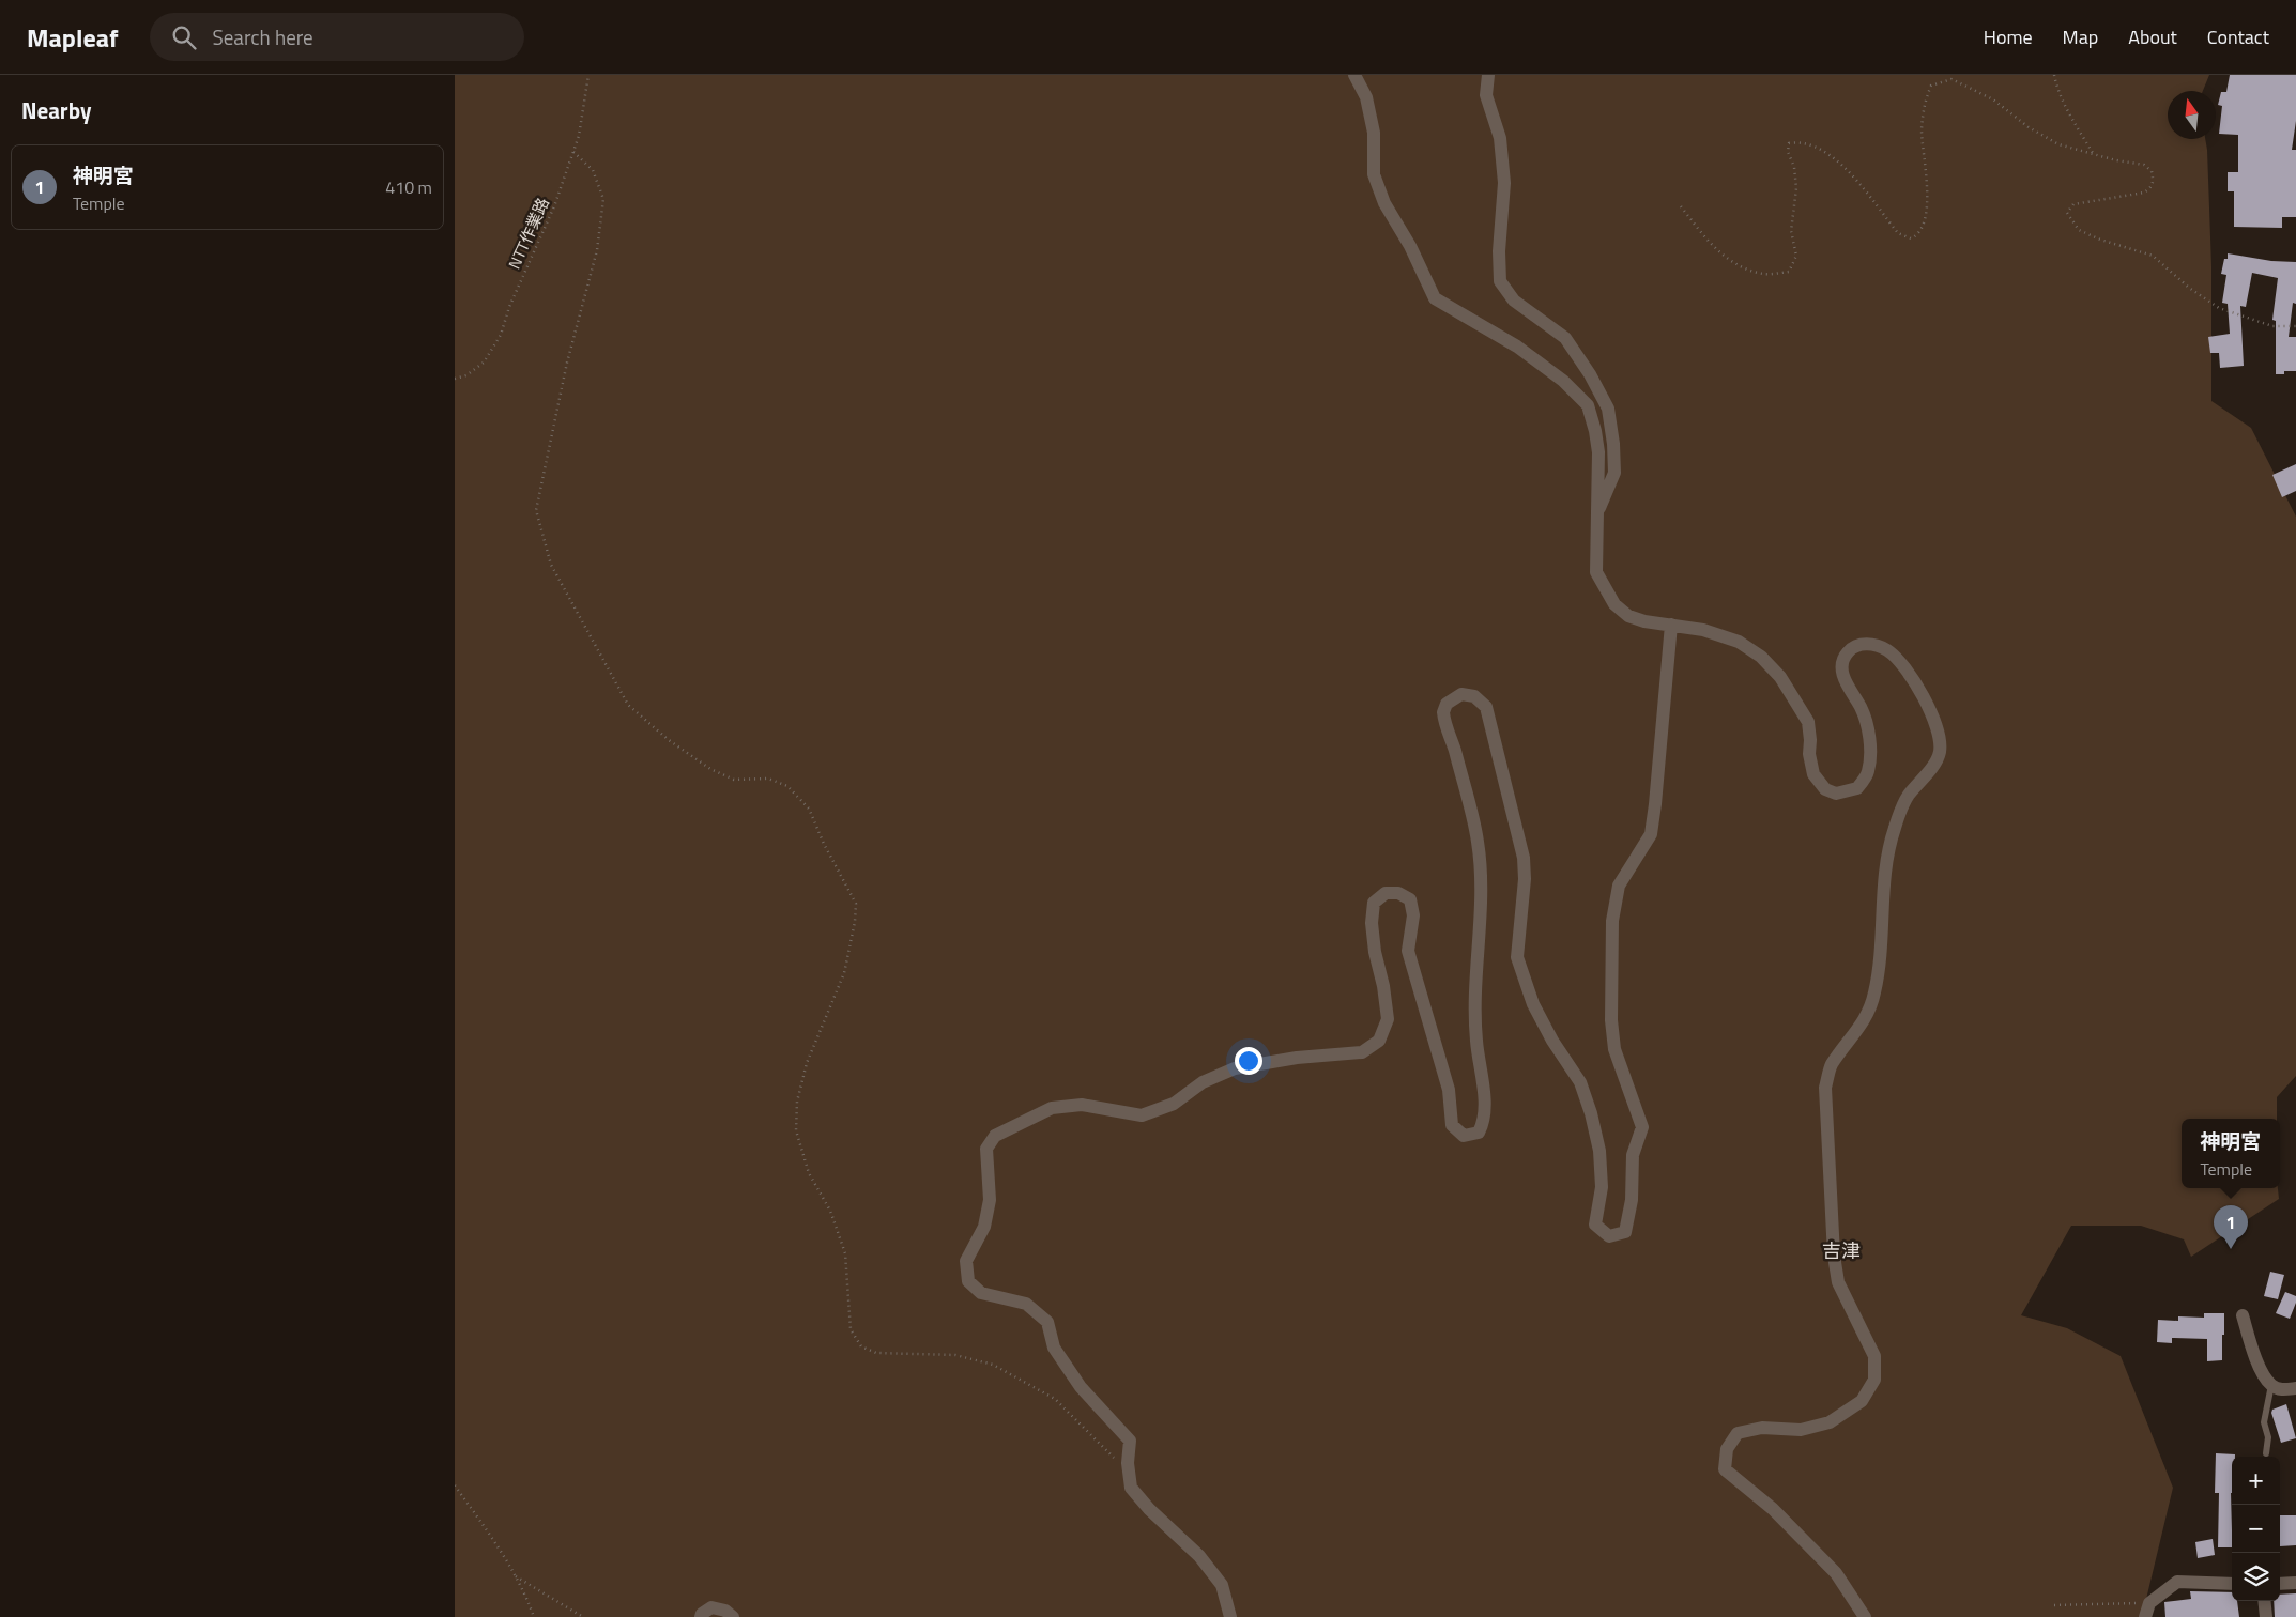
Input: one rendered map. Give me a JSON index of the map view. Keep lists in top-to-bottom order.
{
  "streets": {
    "path": ["NTT作業路"]
  },
  "districts": ["吉津"],
  "north": "top",
  "page": {
    "header": "Mapleaf",
    "search": "Search here",
    "nav": [
      "Home",
      "Map",
      "About",
      "Contact"
    ],
    "heading": "Nearby",
    "list": [
      {
        "mark": "1",
        "name": "神明宮",
        "note": "Temple",
        "value": "410 m"
      }
    ],
    "popup": ["神明宮", "Temple"],
    "pins": "1",
    "map_buttons": ["+", "−"]
  }
}
